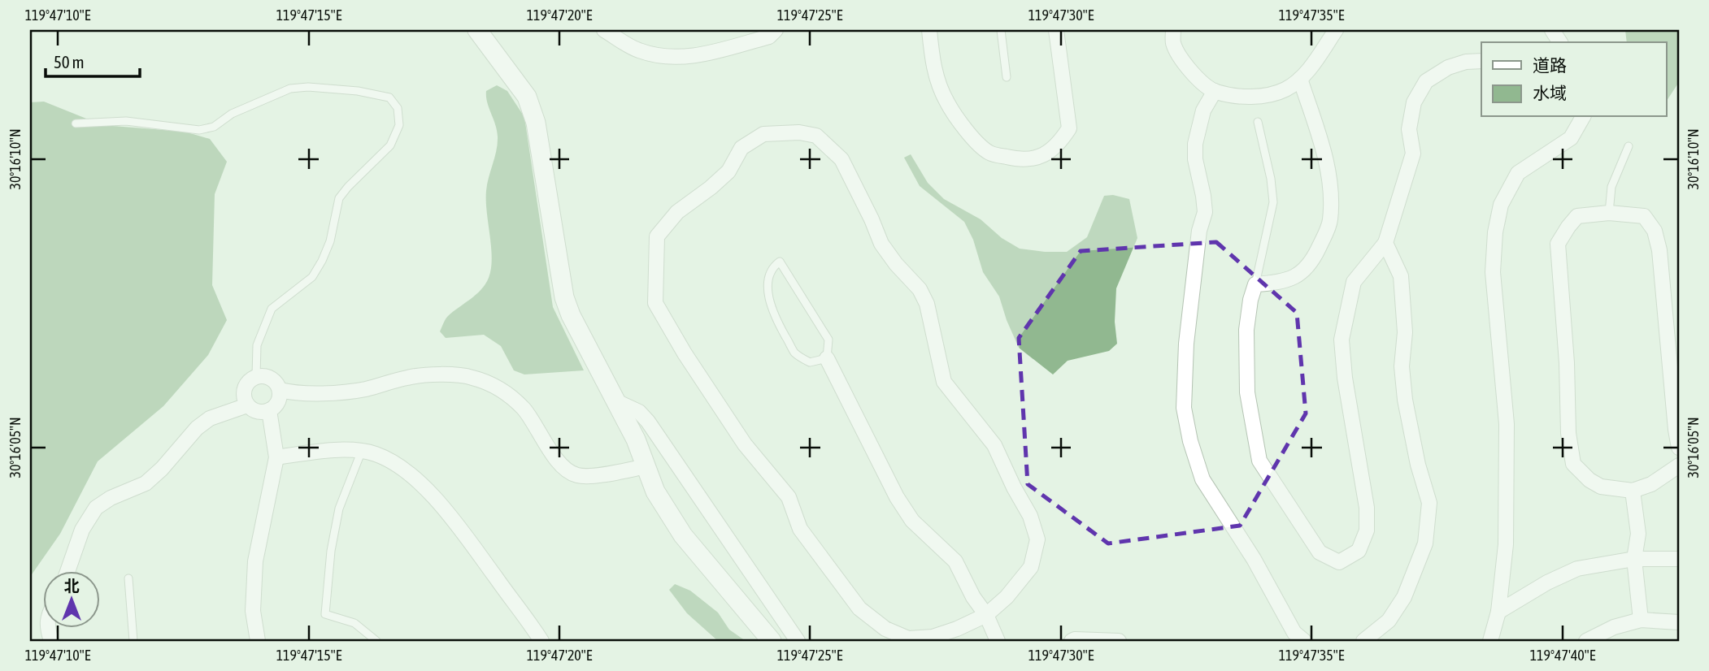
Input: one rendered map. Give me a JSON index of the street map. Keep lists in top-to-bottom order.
{
  "legend": ["道路", "水域"],
  "scale_bar": "50 m",
  "north": "top",
  "coordinates": [
    "119°47'10\"E",
    "119°47'15\"E",
    "119°47'20\"E",
    "119°47'25\"E",
    "119°47'30\"E",
    "119°47'35\"E",
    "30°16'10\"N",
    "30°16'05\"N",
    "119°47'40\"E"
  ]
}
